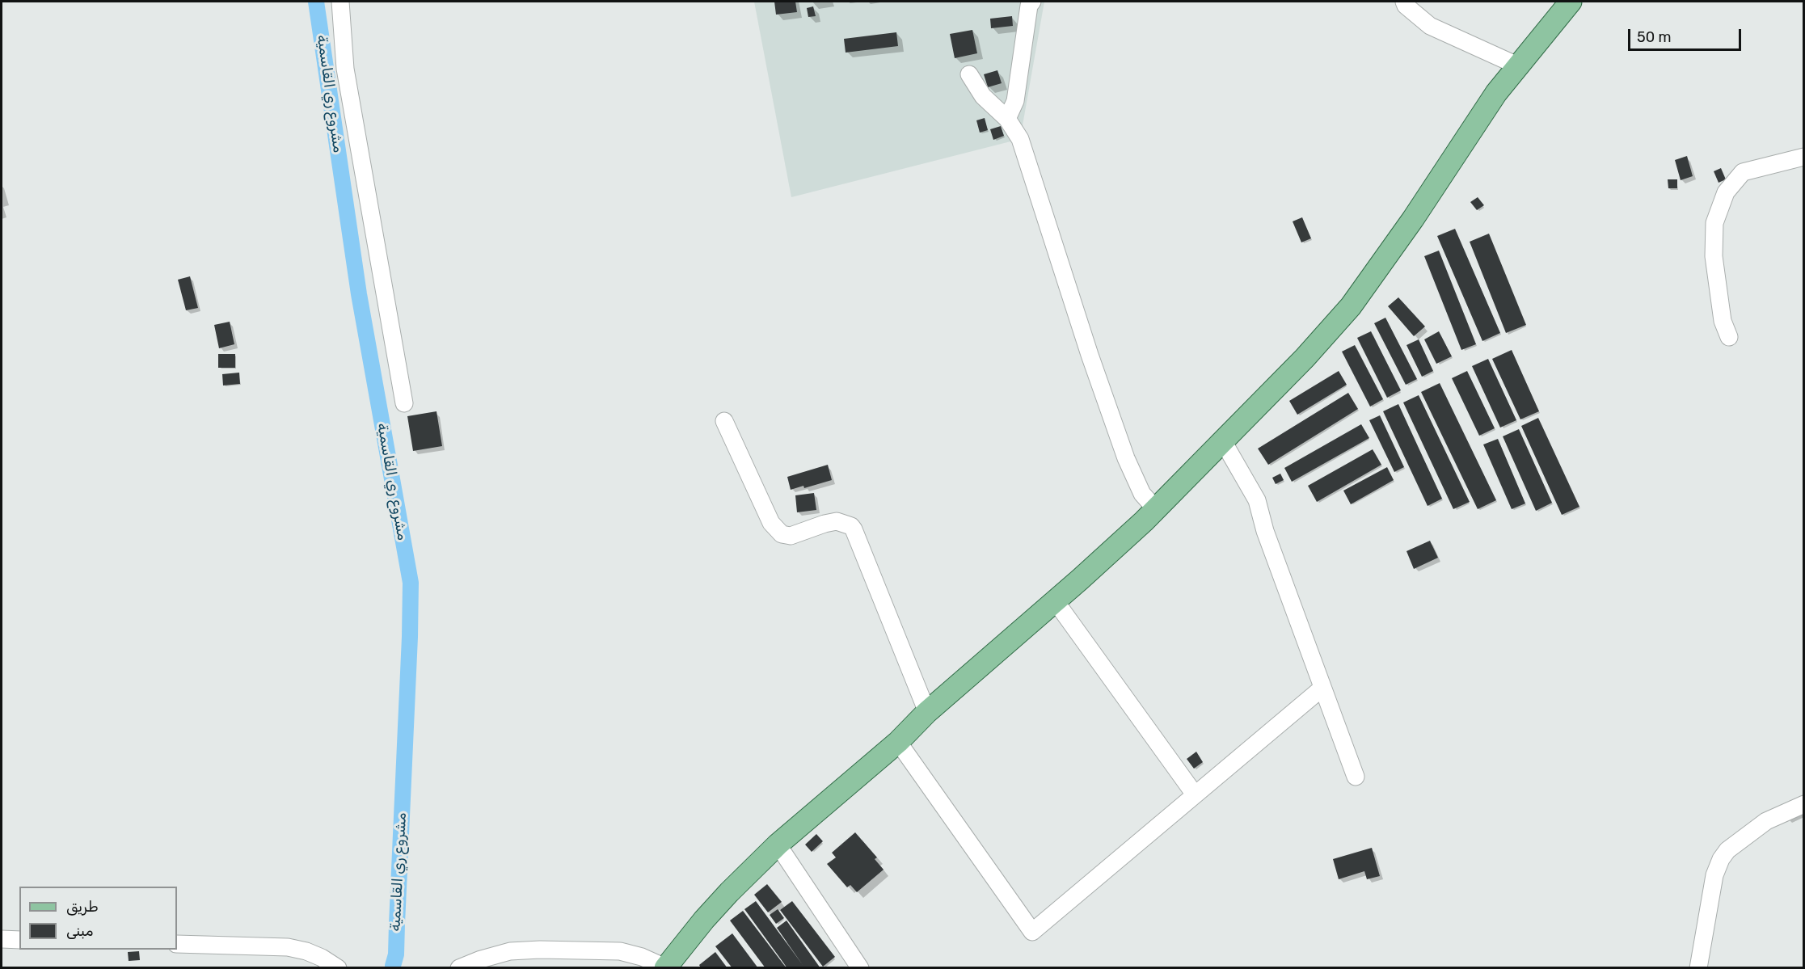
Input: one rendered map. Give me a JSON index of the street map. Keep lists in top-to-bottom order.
{
  "water": ["مشروع ري القاسمية"],
  "legend": ["طريق", "مبنى"],
  "scale_bar": "50 m"
}
